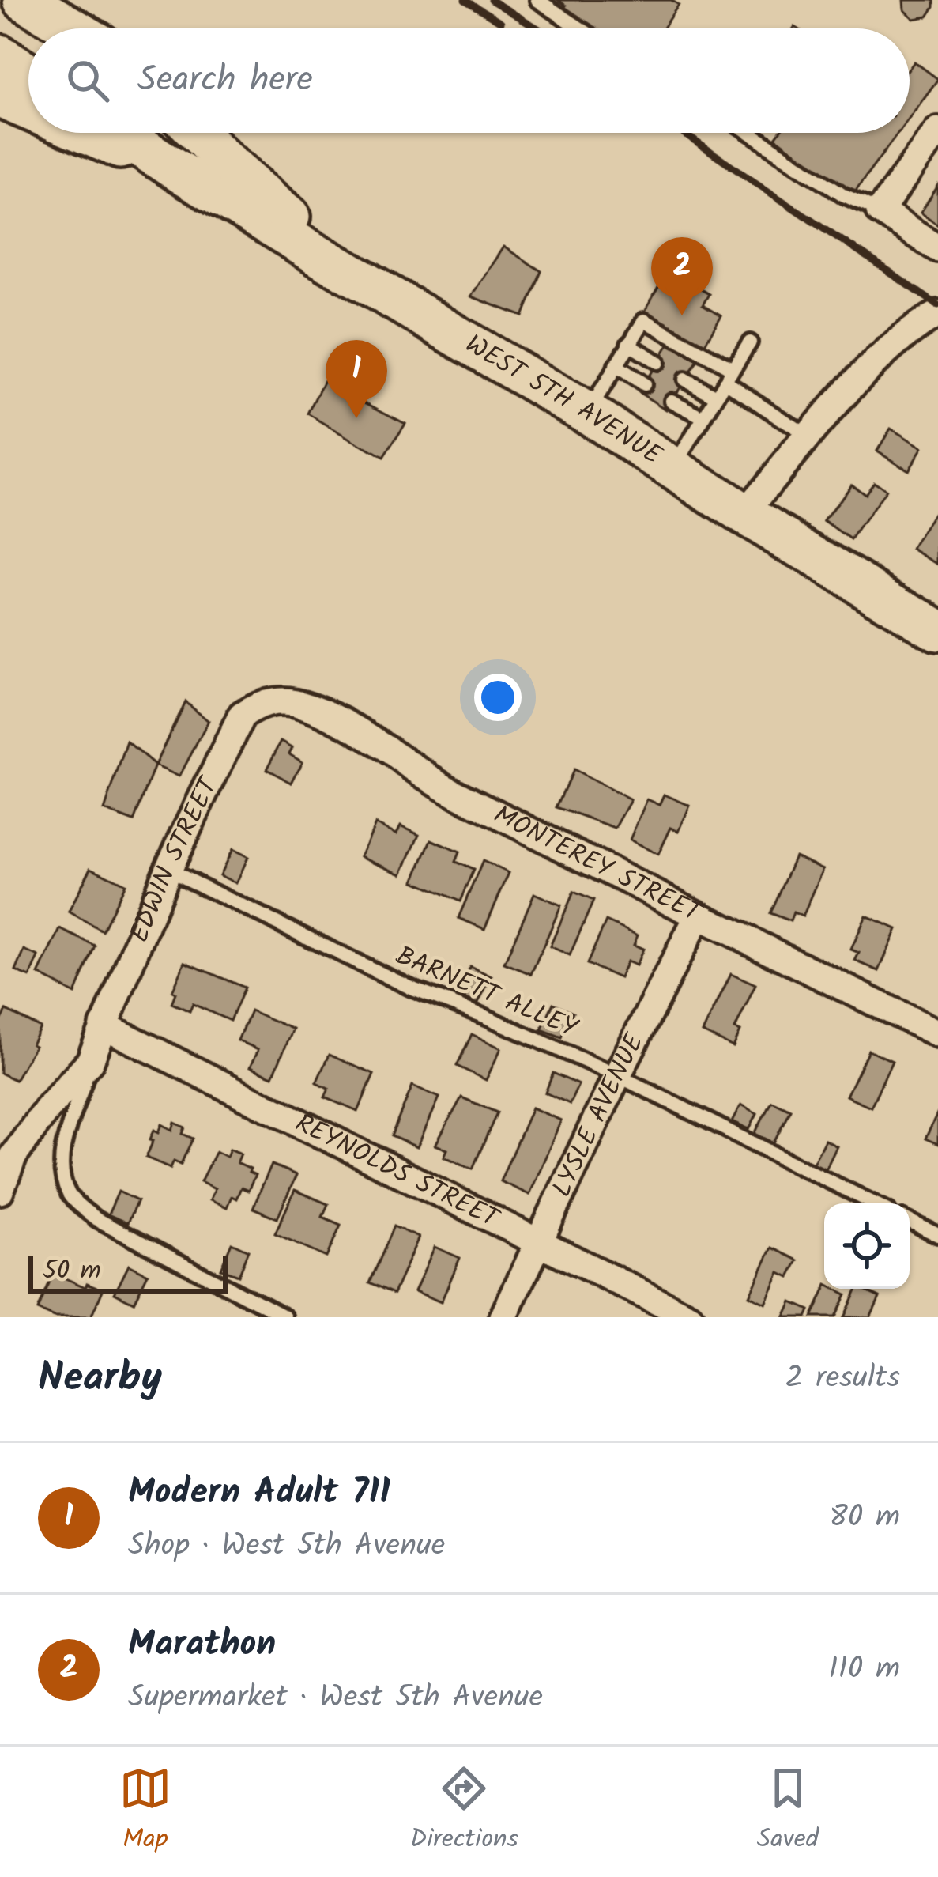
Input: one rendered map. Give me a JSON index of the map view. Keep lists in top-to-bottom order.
{
  "streets": {
    "main road": ["WEST 5TH AVENUE"],
    "street": [
      "EDWIN STREET",
      "MONTEREY STREET",
      "LYSLE AVENUE",
      "REYNOLDS STREET"
    ],
    "lane": ["BARNETT ALLEY"]
  },
  "crossings": [
    ["EDWIN STREET", "MONTEREY STREET"],
    ["EDWIN STREET", "BARNETT ALLEY"],
    ["EDWIN STREET", "REYNOLDS STREET"],
    ["MONTEREY STREET", "LYSLE AVENUE"],
    ["BARNETT ALLEY", "LYSLE AVENUE"],
    ["LYSLE AVENUE", "REYNOLDS STREET"]
  ],
  "scale_bar": "50 m",
  "page": {
    "search": "Search here",
    "pins": ["2", "1"],
    "scale": "50 m",
    "heading": ["Nearby", "2 results"],
    "list": [
      {
        "mark": "1",
        "name": "Modern Adult 711",
        "note": "Shop · West 5th Avenue",
        "value": "80 m"
      },
      {
        "mark": "2",
        "name": "Marathon",
        "note": "Supermarket · West 5th Avenue",
        "value": "110 m"
      }
    ],
    "nav": ["Map", "Directions", "Saved"]
  }
}
